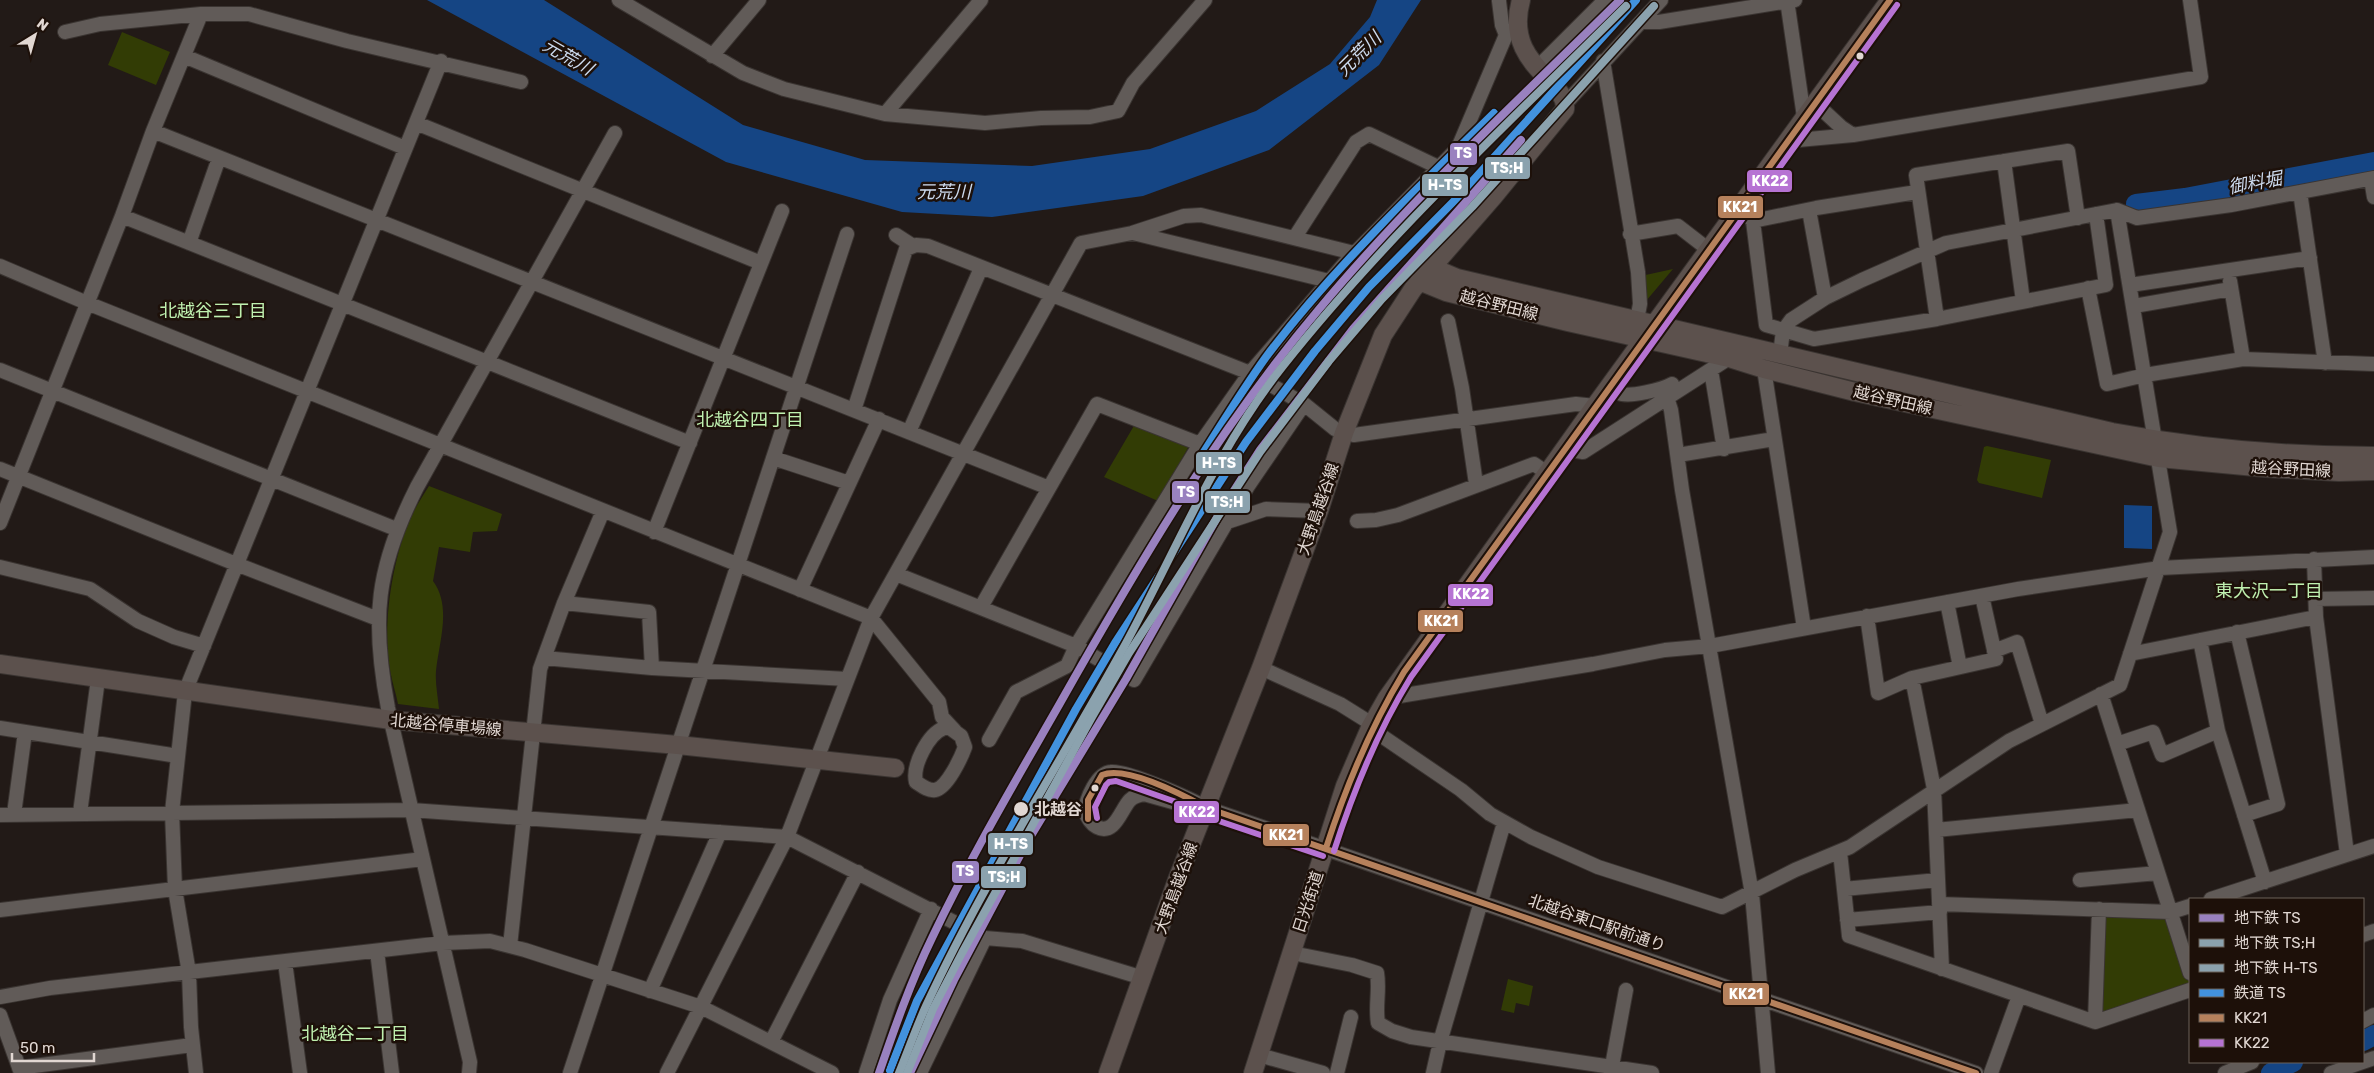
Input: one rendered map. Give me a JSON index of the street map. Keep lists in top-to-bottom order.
{
  "streets": {
    "main road": [
      "越谷野田線",
      "大野島越谷線",
      "北越谷停車場線",
      "日光街道"
    ],
    "street": ["北越谷東口駅前通り"]
  },
  "crossings": [
    ["越谷野田線", "大野島越谷線"],
    ["越谷野田線", "日光街道"],
    ["大野島越谷線", "北越谷東口駅前通り"],
    ["日光街道", "北越谷東口駅前通り"]
  ],
  "districts": [
    "北越谷三丁目",
    "北越谷四丁目",
    "東大沢一丁目",
    "北越谷二丁目"
  ],
  "water": ["元荒川", "御料堀"],
  "places": ["北越谷"],
  "lines": [
    "metro line TS",
    "rail line TS",
    "transit line KK21",
    "transit line KK22",
    "metro line TS;H",
    "metro line H-TS"
  ],
  "legend": [
    "地下鉄 TS",
    "地下鉄 TS;H",
    "地下鉄 H-TS",
    "鉄道 TS",
    "KK21",
    "KK22"
  ],
  "scale_bar": "50 m",
  "north": "top right"
}
